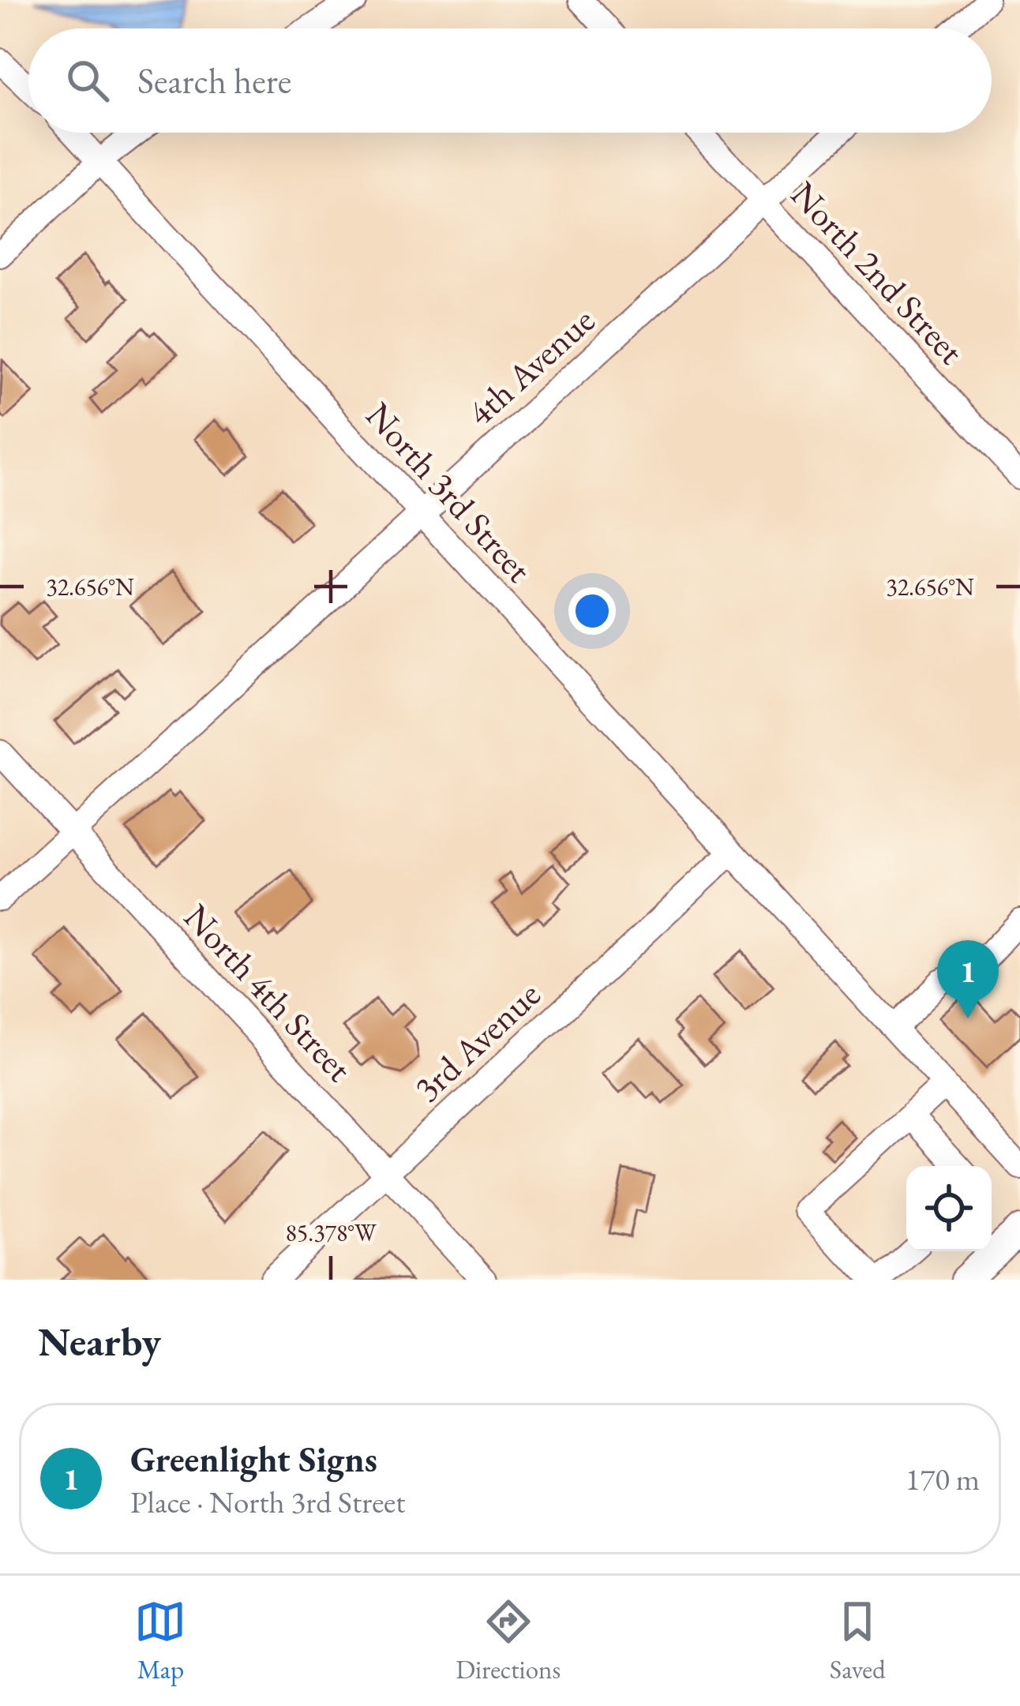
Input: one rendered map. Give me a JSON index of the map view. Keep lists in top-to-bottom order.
{
  "streets": {
    "street": [
      "North 2nd Street",
      "4th Avenue",
      "North 3rd Street",
      "North 4th Street",
      "3rd Avenue"
    ]
  },
  "crossings": [
    ["North 2nd Street", "4th Avenue"],
    ["4th Avenue", "North 3rd Street"],
    ["4th Avenue", "North 4th Street"],
    ["North 3rd Street", "3rd Avenue"],
    ["North 4th Street", "3rd Avenue"]
  ],
  "page": {
    "search": "Search here",
    "pins": "1",
    "heading": "Nearby",
    "list": [
      {
        "mark": "1",
        "name": "Greenlight Signs",
        "note": "Place · North 3rd Street",
        "value": "170 m"
      }
    ],
    "nav": ["Map", "Directions", "Saved"]
  },
  "coordinates": ["32.656°N", "85.378°W"]
}
